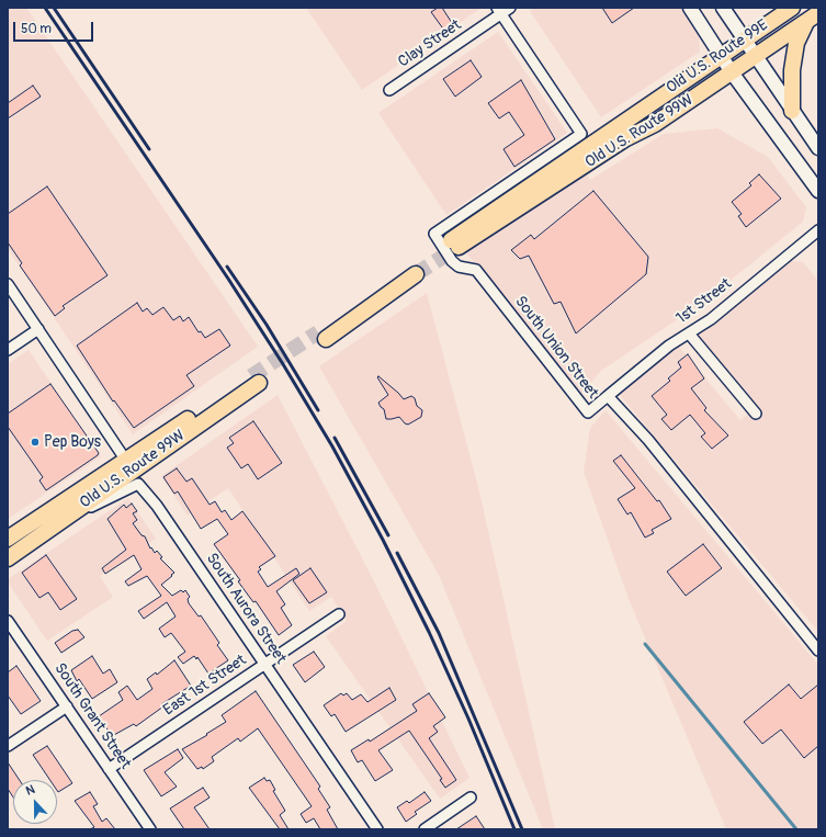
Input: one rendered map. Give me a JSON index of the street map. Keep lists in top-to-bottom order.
{
  "streets": {
    "main road": ["Old U.S. Route 99E", "Old U.S. Route 99W"],
    "street": [
      "Clay Street",
      "1st Street",
      "South Union Street",
      "South Aurora Street",
      "East 1st Street",
      "South Grant Street"
    ]
  },
  "crossings": [
    ["Clay Street", "South Union Street"],
    ["Old U.S. Route 99E", "Old U.S. Route 99W"],
    ["Old U.S. Route 99W", "South Aurora Street"],
    ["1st Street", "South Union Street"],
    ["South Aurora Street", "East 1st Street"],
    ["East 1st Street", "South Grant Street"]
  ],
  "places": ["Pep Boys"],
  "scale_bar": "50 m",
  "north": "top"
}
